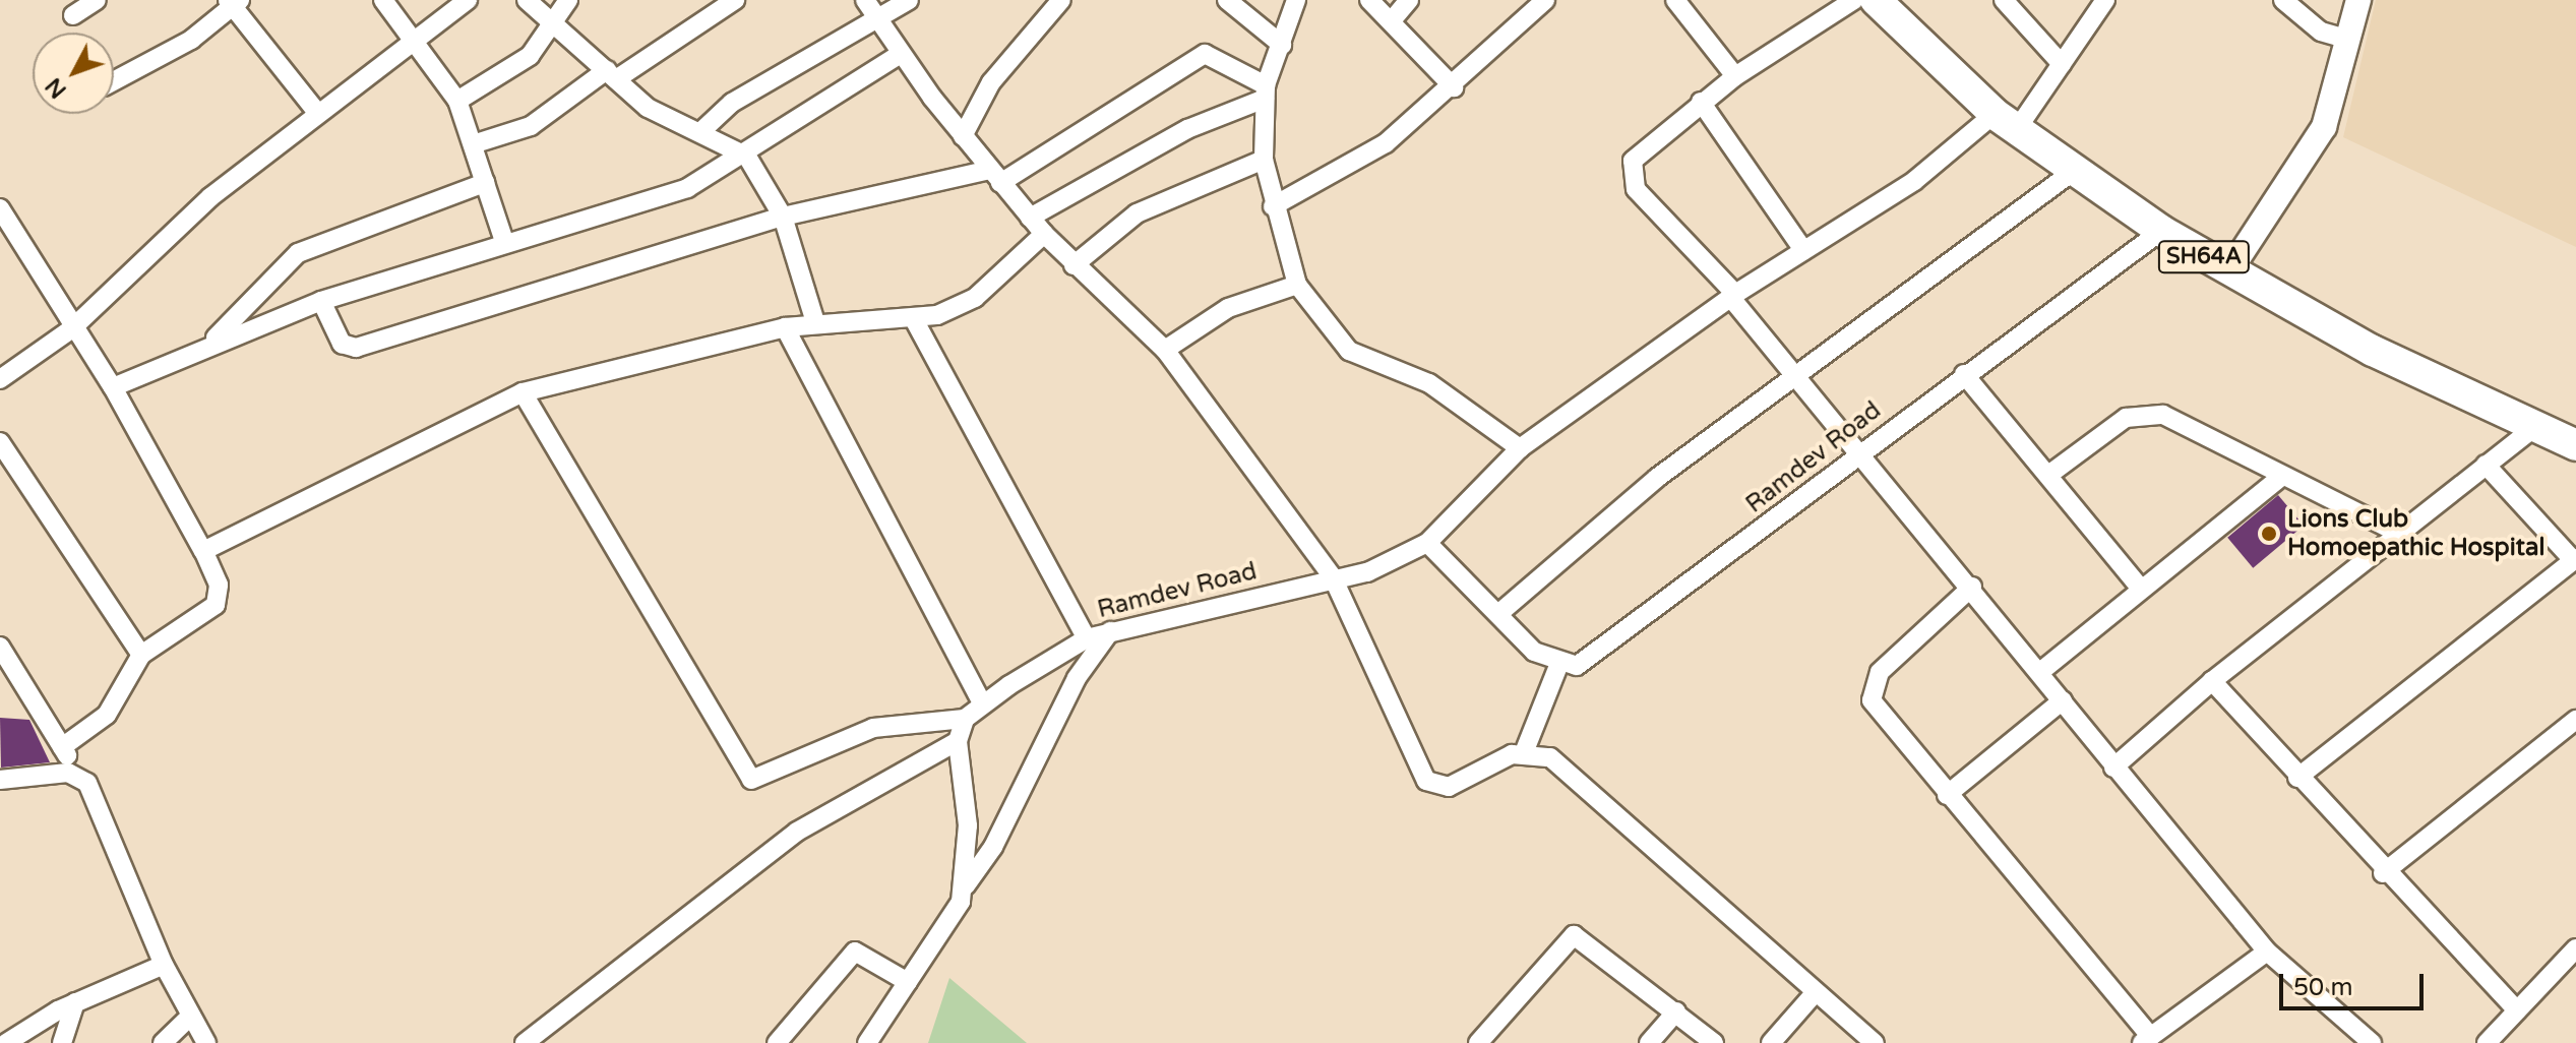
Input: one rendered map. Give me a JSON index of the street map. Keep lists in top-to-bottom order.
{
  "streets": {
    "main road": ["SH64A"],
    "street": ["Ramdev Road"]
  },
  "crossings": [
    ["SH64A", "Ramdev Road"]
  ],
  "places": ["Lions Club Homoepathic Hospital"],
  "scale_bar": "50 m",
  "north": "bottom left"
}
